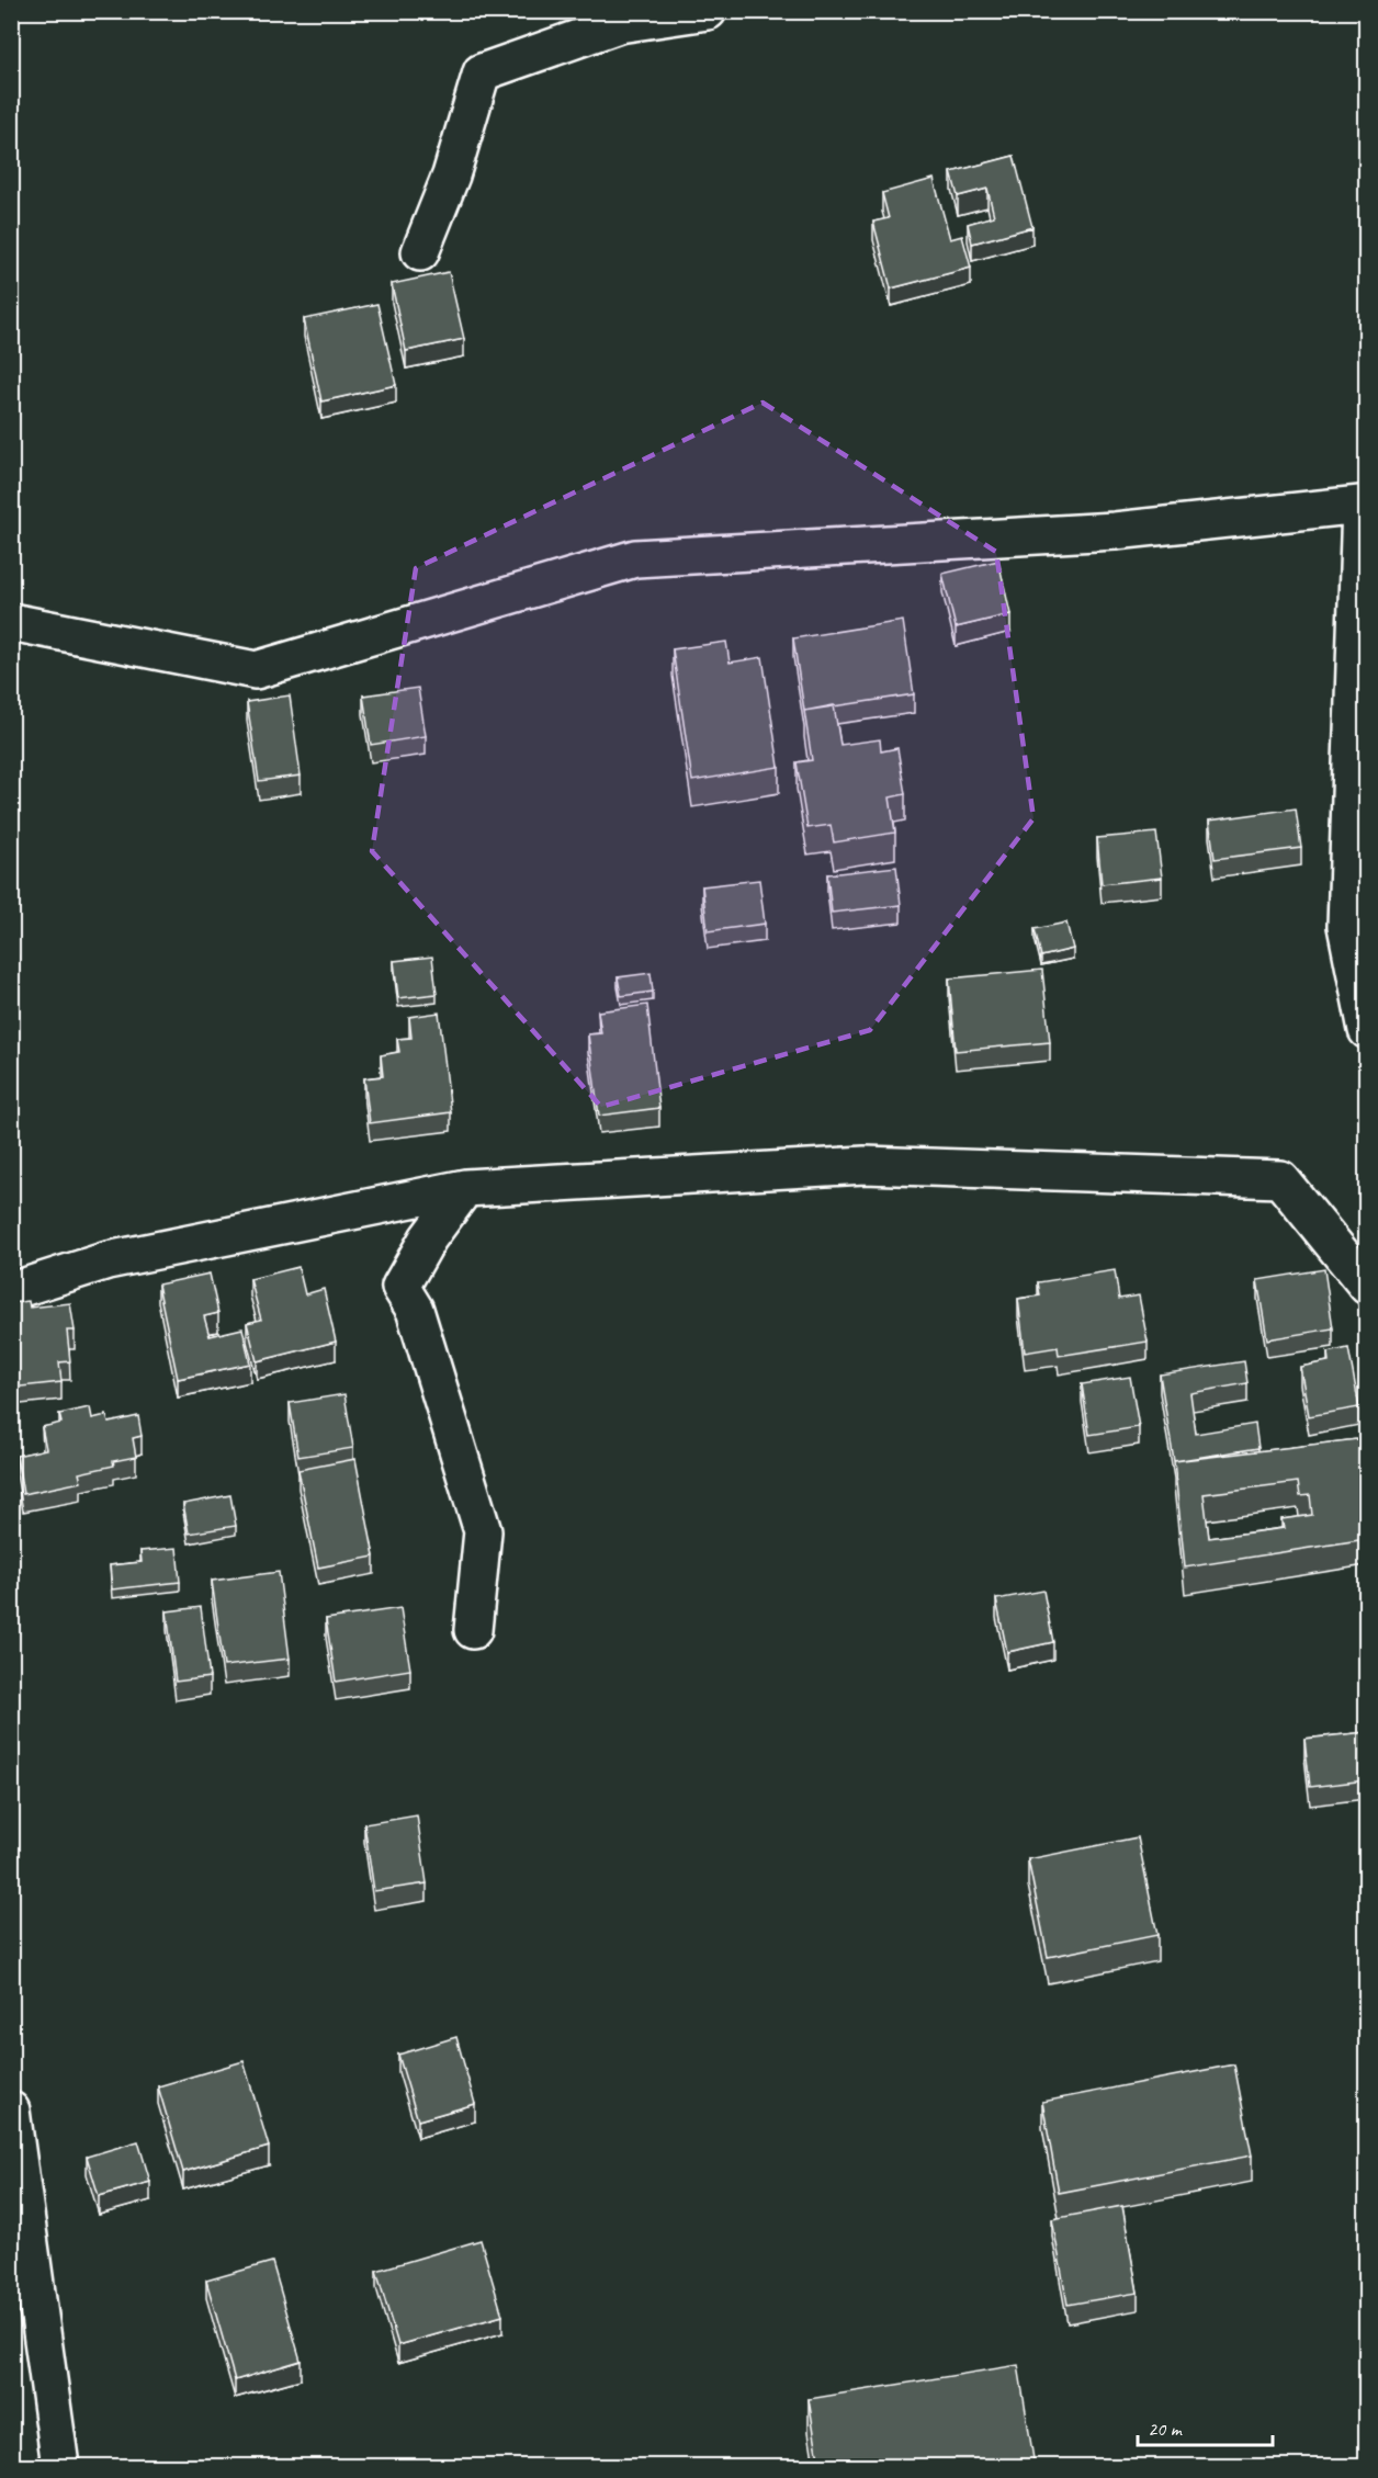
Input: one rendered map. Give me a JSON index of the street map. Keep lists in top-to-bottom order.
{
  "scale_bar": "20 m"
}
